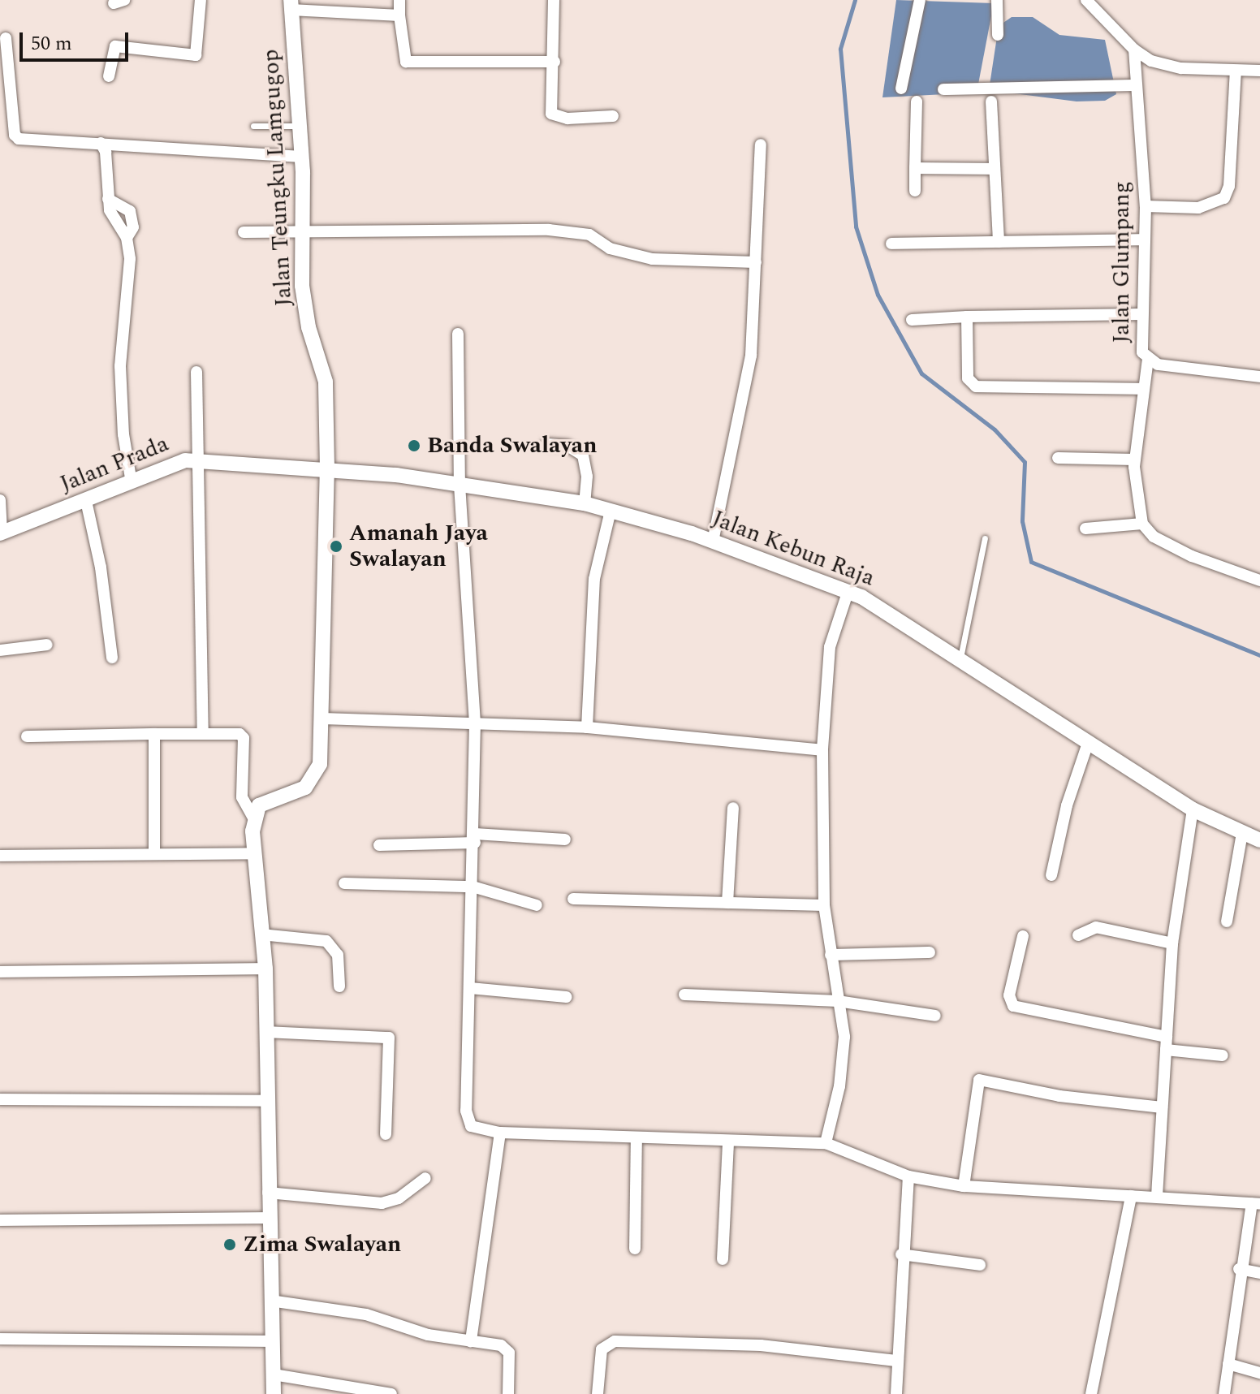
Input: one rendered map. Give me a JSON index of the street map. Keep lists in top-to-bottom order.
{
  "streets": {
    "street": [
      "Jalan Teungku Lamgugop",
      "Jalan Glumpang",
      "Jalan Prada",
      "Jalan Kebun Raja"
    ]
  },
  "crossings": [
    ["Jalan Teungku Lamgugop", "Jalan Prada"],
    ["Jalan Teungku Lamgugop", "Jalan Kebun Raja"],
    ["Jalan Prada", "Jalan Kebun Raja"]
  ],
  "places": ["Banda Swalayan", "Amanah Jaya Swalayan", "Zima Swalayan"],
  "scale_bar": "50 m"
}
